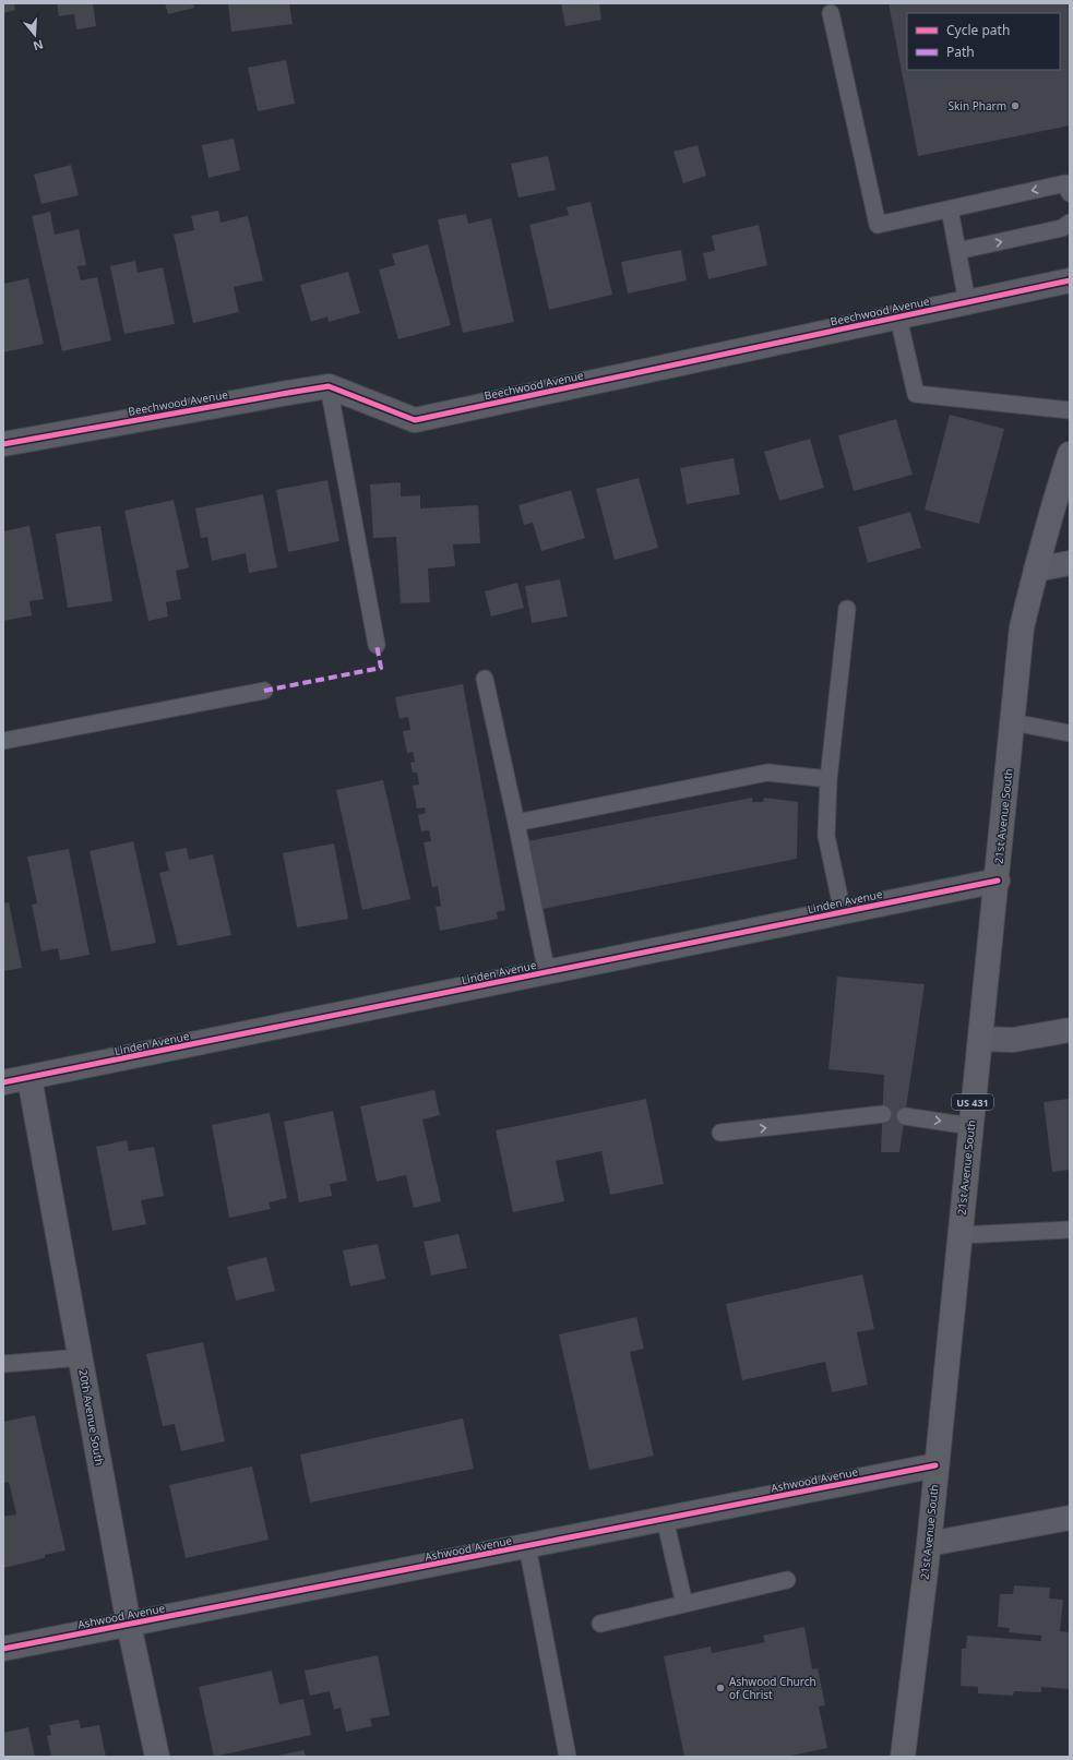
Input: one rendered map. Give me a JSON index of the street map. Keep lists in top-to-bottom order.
{
  "streets": {
    "main road": ["21st Avenue South", "US 431"],
    "street": [
      "Beechwood Avenue",
      "Linden Avenue",
      "20th Avenue South",
      "Ashwood Avenue"
    ]
  },
  "crossings": [
    ["21st Avenue South", "Linden Avenue"],
    ["21st Avenue South", "Ashwood Avenue"],
    ["Linden Avenue", "20th Avenue South"],
    ["20th Avenue South", "Ashwood Avenue"]
  ],
  "places": ["Skin Pharm", "Ashwood Church of Christ"],
  "legend": ["Cycle path", "Path"],
  "north": "bottom"
}
